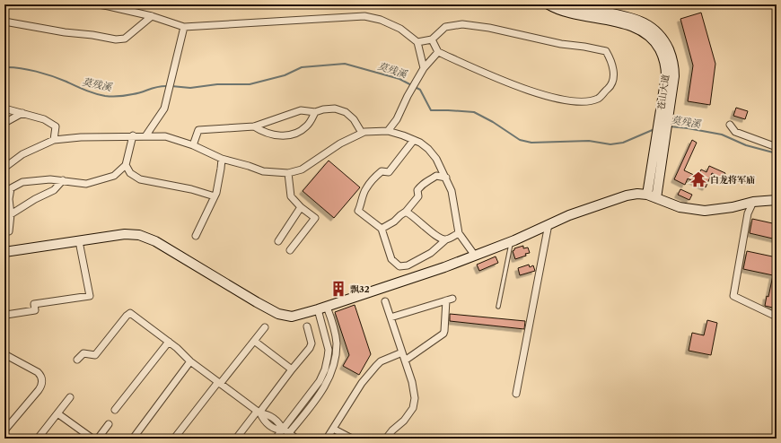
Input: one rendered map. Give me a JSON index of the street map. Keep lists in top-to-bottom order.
{
  "streets": {
    "street": ["苍山大道"]
  },
  "water": ["莫残溪"],
  "places": {
    "temple": ["白龙将军庙"],
    "building": ["飘32"]
  }
}
